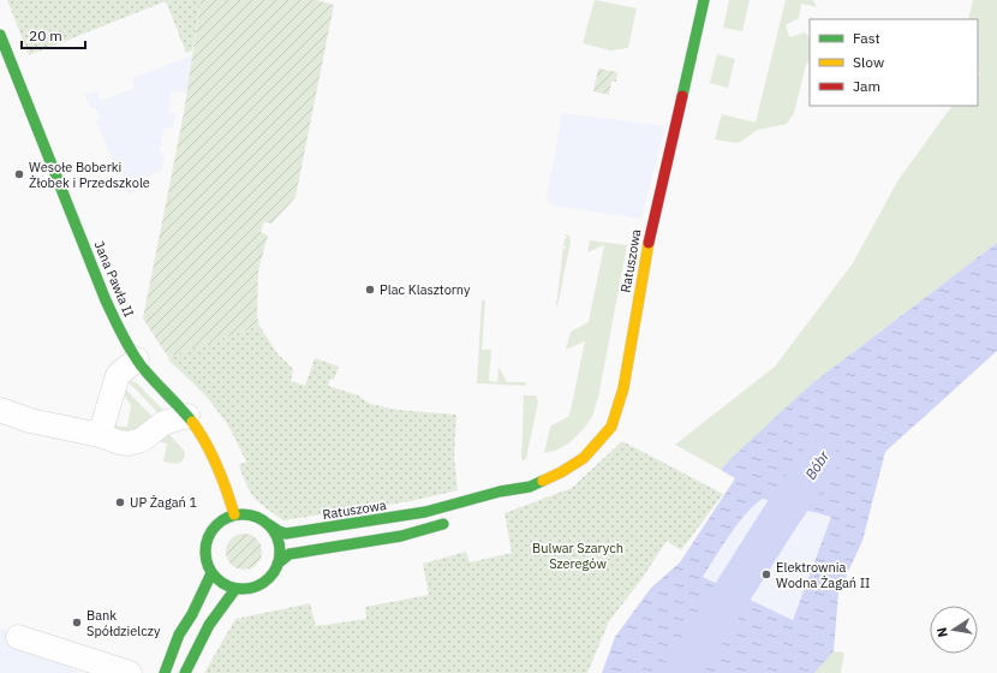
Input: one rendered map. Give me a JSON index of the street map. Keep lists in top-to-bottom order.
{
  "streets": {
    "street": ["Ratuszowa", "Jana Pawła II"]
  },
  "crossings": [
    ["Ratuszowa", "Jana Pawła II"]
  ],
  "water": ["Bóbr"],
  "parks": ["Bulwar Szarych Szeregów"],
  "places": [
    "Wesołe Boberki Żłobek i Przedszkole",
    "Plac Klasztorny",
    "UP Żagań 1",
    "Elektrownia Wodna Żagań II",
    "Bank Spółdzielczy"
  ],
  "legend": ["Fast", "Slow", "Jam"],
  "scale_bar": "20 m",
  "north": "left"
}
